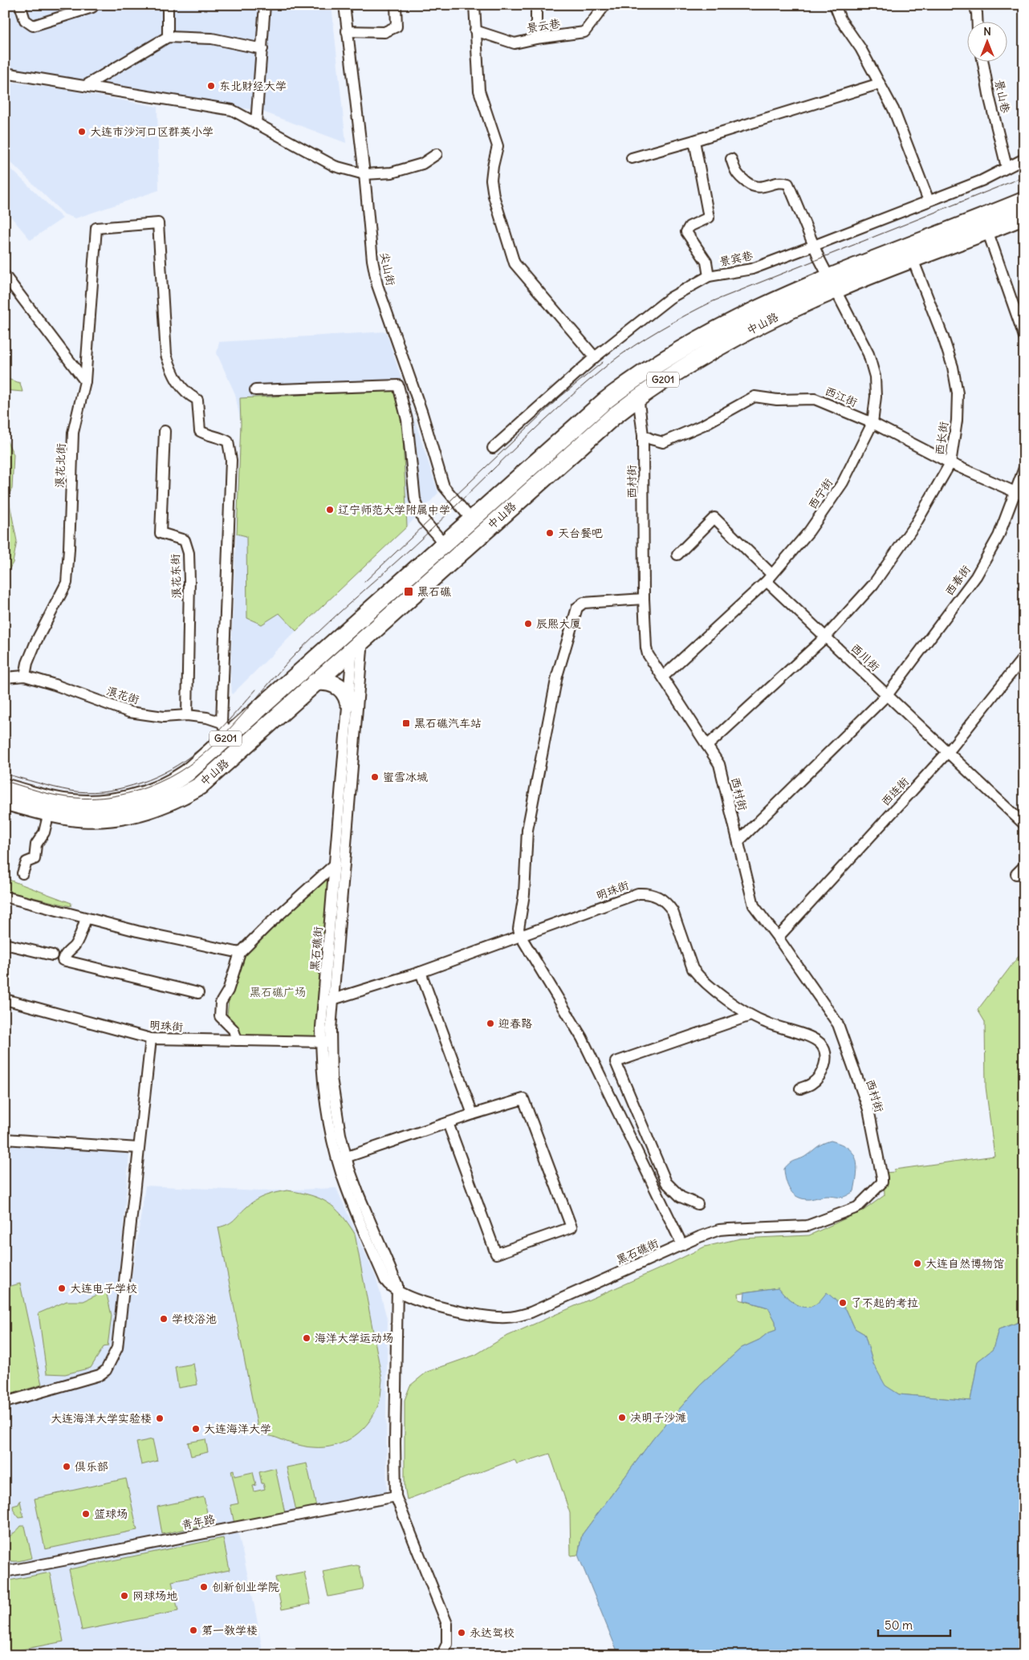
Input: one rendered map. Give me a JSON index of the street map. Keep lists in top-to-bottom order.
{
  "streets": {
    "highway": ["中山路", "G201"],
    "street": [
      "景云巷",
      "景山巷",
      "景宾巷",
      "尖山街",
      "西江街",
      "西长街",
      "浪花北街",
      "西村街",
      "西宁街",
      "浪花东街",
      "西春街",
      "西川街",
      "浪花街",
      "西连街",
      "明珠街",
      "黑石礁街",
      "青年路"
    ]
  },
  "crossings": [
    ["景山巷", "景宾巷"],
    ["景宾巷", "西宁街"],
    ["尖山街", "中山路"],
    ["中山路", "西长街"],
    ["中山路", "浪花北街"],
    ["中山路", "西村街"],
    ["中山路", "西宁街"],
    ["中山路", "浪花街"],
    ["中山路", "黑石礁街"],
    ["西江街", "西长街"],
    ["西江街", "西村街"],
    ["西江街", "西宁街"],
    ["西江街", "西春街"],
    ["西长街", "西村街"],
    ["西长街", "西川街"],
    ["浪花北街", "浪花街"],
    ["西村街", "西宁街"],
    ["西村街", "西春街"],
    ["西村街", "西连街"],
    ["西村街", "黑石礁街"],
    ["西宁街", "西川街"],
    ["浪花东街", "浪花街"],
    ["西春街", "西川街"],
    ["西川街", "西连街"],
    ["明珠街", "黑石礁街"]
  ],
  "parks": ["黑石礁广场"],
  "places": {
    "other": [
      "东北财经大学",
      "大连市沙河口区群英小学",
      "辽宁师范大学附属中学",
      "天台餐吧",
      "辰熙大厦",
      "蜜雪冰城",
      "迎春路",
      "大连自然博物馆",
      "大连电子学校",
      "了不起的考拉",
      "学校浴池",
      "海洋大学运动场",
      "决明子沙滩",
      "大连海洋大学实验楼",
      "大连海洋大学",
      "俱乐部",
      "篮球场",
      "创新创业学院",
      "网球场地",
      "第一教学楼",
      "永达驾校"
    ],
    "transit": ["黑石礁", "黑石礁汽车站"]
  },
  "scale_bar": "50 m",
  "north": "top"
}
